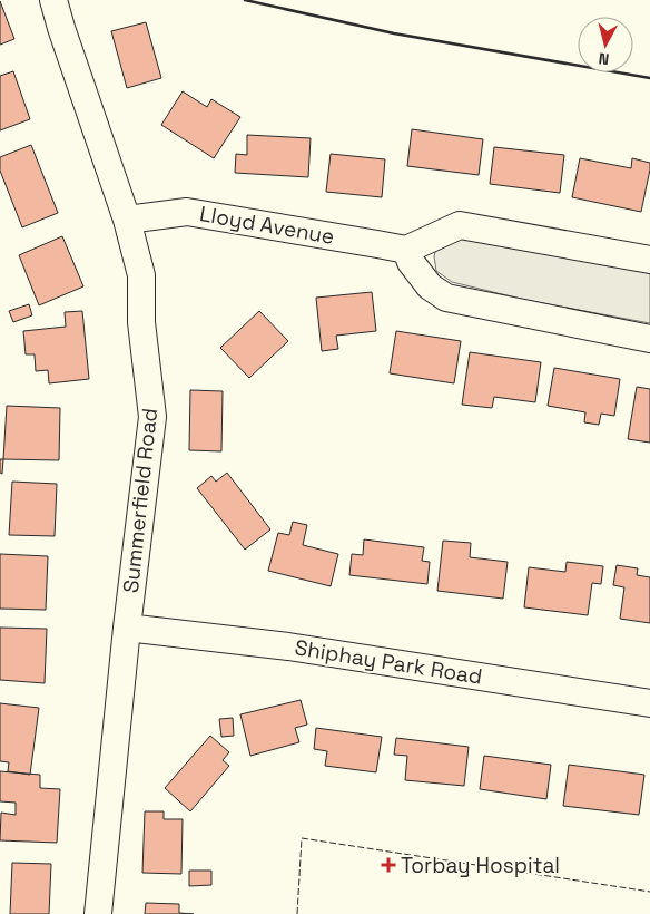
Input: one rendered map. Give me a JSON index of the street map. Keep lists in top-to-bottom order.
{
  "streets": {
    "street": ["Lloyd Avenue", "Summerfield Road", "Shiphay Park Road"]
  },
  "crossings": [
    ["Lloyd Avenue", "Summerfield Road"],
    ["Summerfield Road", "Shiphay Park Road"]
  ],
  "places": {
    "health": ["Torbay Hospital"]
  },
  "north": "bottom"
}
